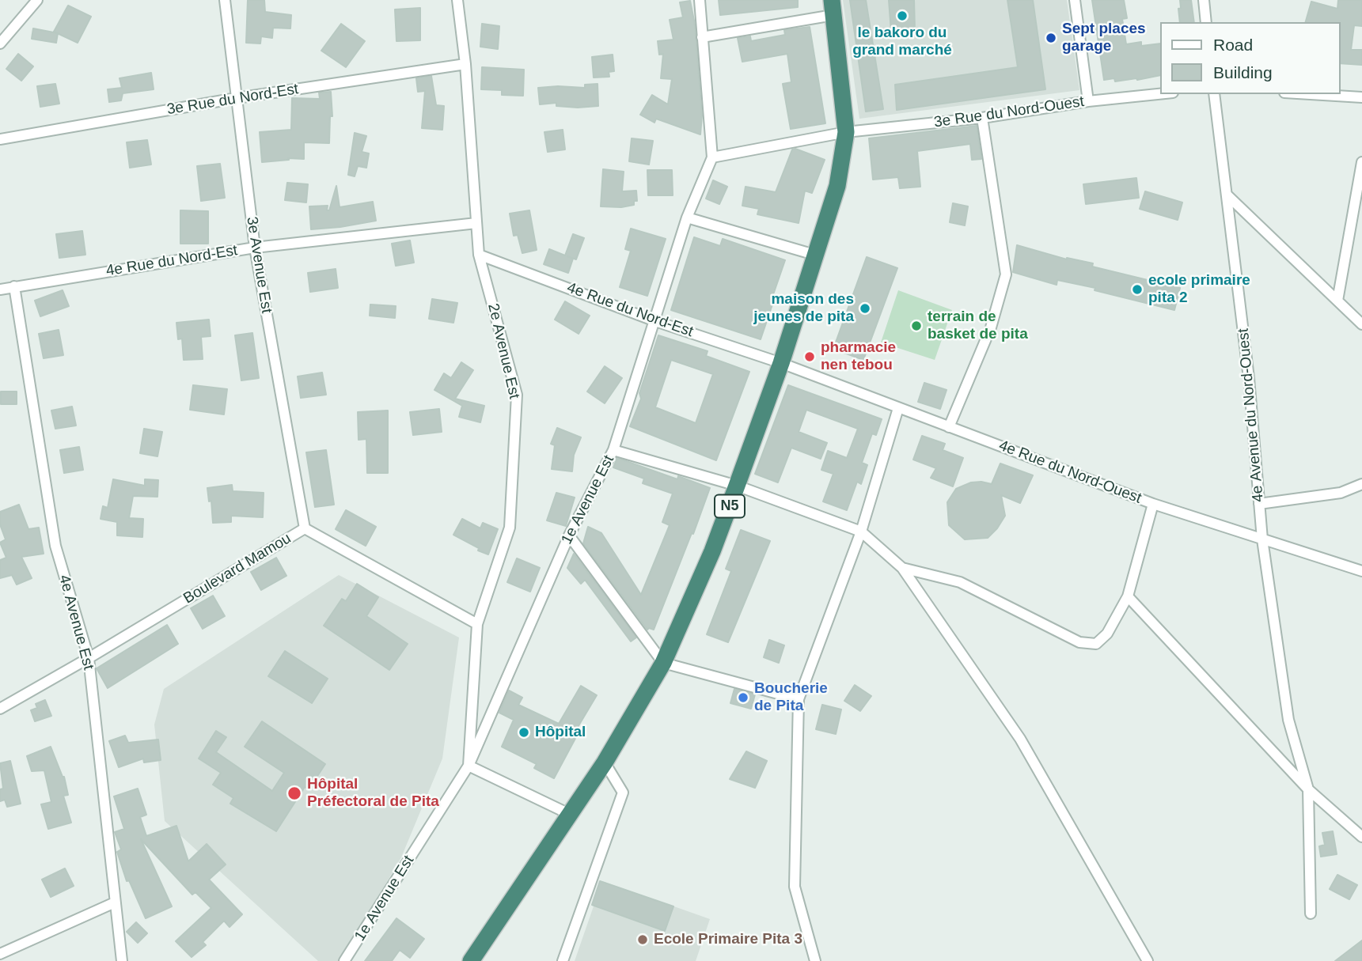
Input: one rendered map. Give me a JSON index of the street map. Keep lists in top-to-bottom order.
{
  "streets": {
    "highway": ["N5"],
    "street": [
      "3e Rue du Nord-Est",
      "3e Rue du Nord-Ouest",
      "4e Rue du Nord-Est",
      "3e Avenue Est",
      "2e Avenue Est",
      "4e Avenue du Nord-Ouest",
      "4e Rue du Nord-Ouest",
      "1e Avenue Est",
      "Boulevard Mamou",
      "4e Avenue Est"
    ]
  },
  "crossings": [
    ["3e Rue du Nord-Est", "3e Avenue Est"],
    ["3e Rue du Nord-Est", "2e Avenue Est"],
    ["3e Rue du Nord-Ouest", "1e Avenue Est"],
    ["3e Rue du Nord-Ouest", "N5"],
    ["4e Rue du Nord-Est", "3e Avenue Est"],
    ["4e Rue du Nord-Est", "2e Avenue Est"],
    ["4e Rue du Nord-Est", "4e Rue du Nord-Ouest"],
    ["4e Rue du Nord-Est", "1e Avenue Est"],
    ["4e Rue du Nord-Est", "N5"],
    ["4e Rue du Nord-Est", "4e Avenue Est"],
    ["3e Avenue Est", "Boulevard Mamou"],
    ["2e Avenue Est", "1e Avenue Est"],
    ["2e Avenue Est", "Boulevard Mamou"],
    ["4e Avenue du Nord-Ouest", "4e Rue du Nord-Ouest"],
    ["4e Rue du Nord-Ouest", "N5"],
    ["Boulevard Mamou", "4e Avenue Est"]
  ],
  "places": [
    "le bakoro du grand marché",
    "Sept places garage",
    "ecole primaire pita 2",
    "maison des jeunes de pita",
    "terrain de basket de pita",
    "pharmacie nen tebou",
    "Boucherie de Pita",
    "Hôpital",
    "Hôpital Préfectoral de Pita",
    "Ecole Primaire Pita 3"
  ],
  "legend": ["Road", "Building"]
}
